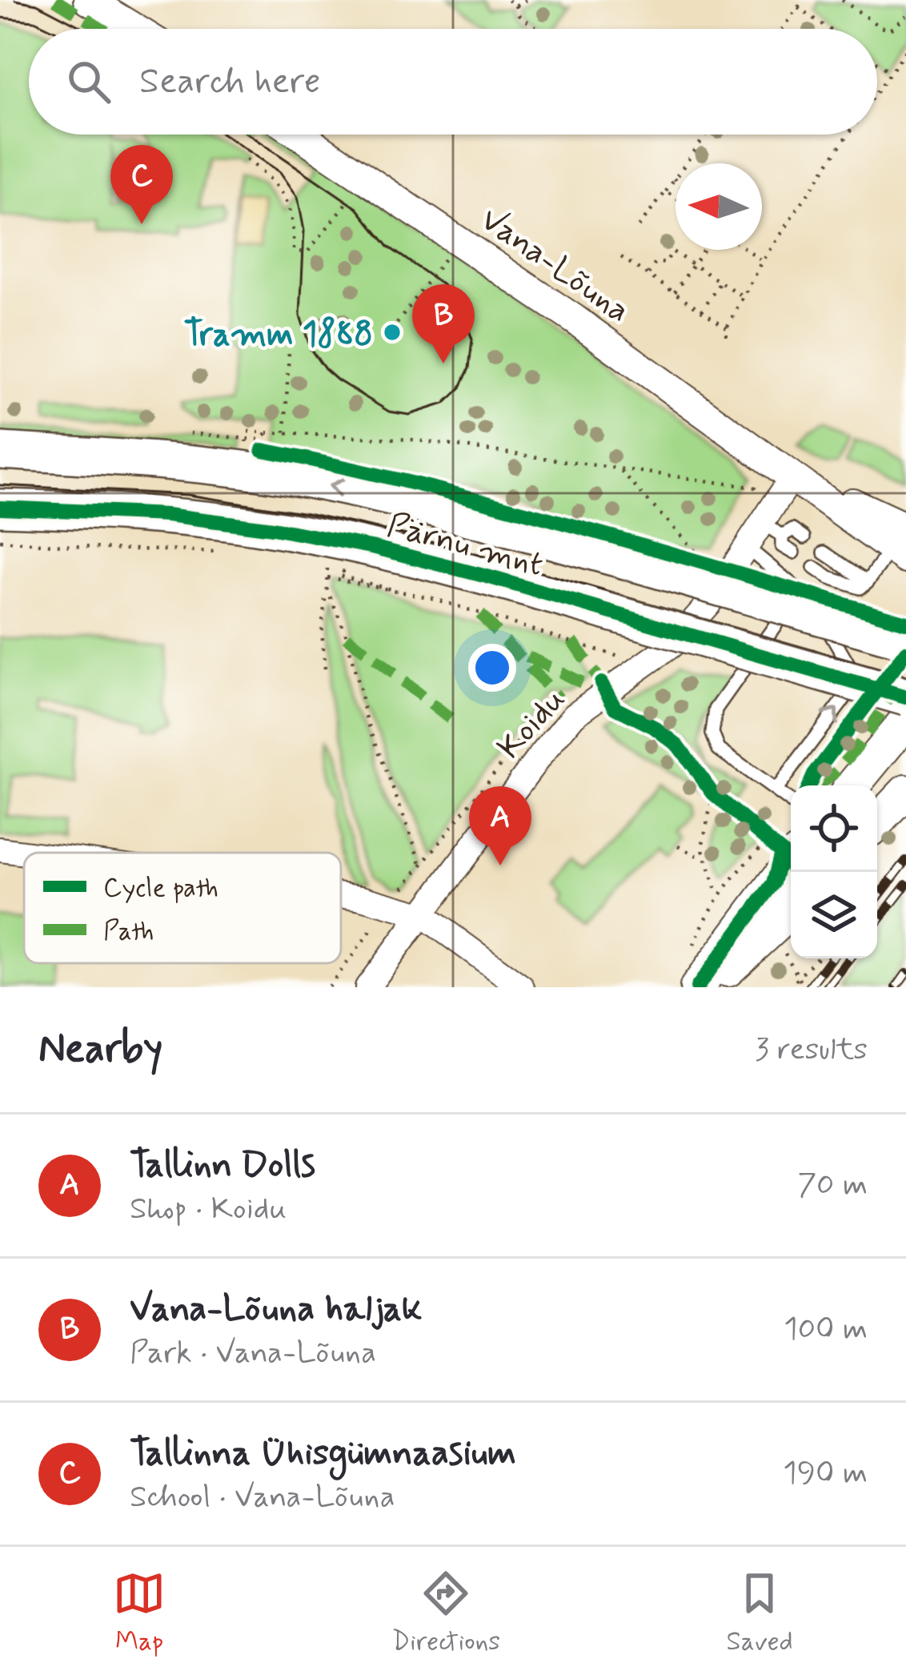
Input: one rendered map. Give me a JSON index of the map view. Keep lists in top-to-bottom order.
{
  "streets": {
    "main road": ["Pärnu mnt"],
    "street": ["Vana-Lõuna", "Koidu"]
  },
  "crossings": [
    ["Vana-Lõuna", "Koidu"]
  ],
  "places": ["Tramm 1888"],
  "legend": ["Cycle path", "Path"],
  "north": "left",
  "page": {
    "search": "Search here",
    "pins": ["C", "B", "A"],
    "heading": ["Nearby", "3 results"],
    "list": [
      {
        "mark": "A",
        "name": "Tallinn Dolls",
        "note": "Shop · Koidu",
        "value": "70 m"
      },
      {
        "mark": "B",
        "name": "Vana-Lõuna haljak",
        "note": "Park · Vana-Lõuna",
        "value": "100 m"
      },
      {
        "mark": "C",
        "name": "Tallinna Ühisgümnaasium",
        "note": "School · Vana-Lõuna",
        "value": "190 m"
      }
    ],
    "nav": ["Map", "Directions", "Saved"]
  }
}
